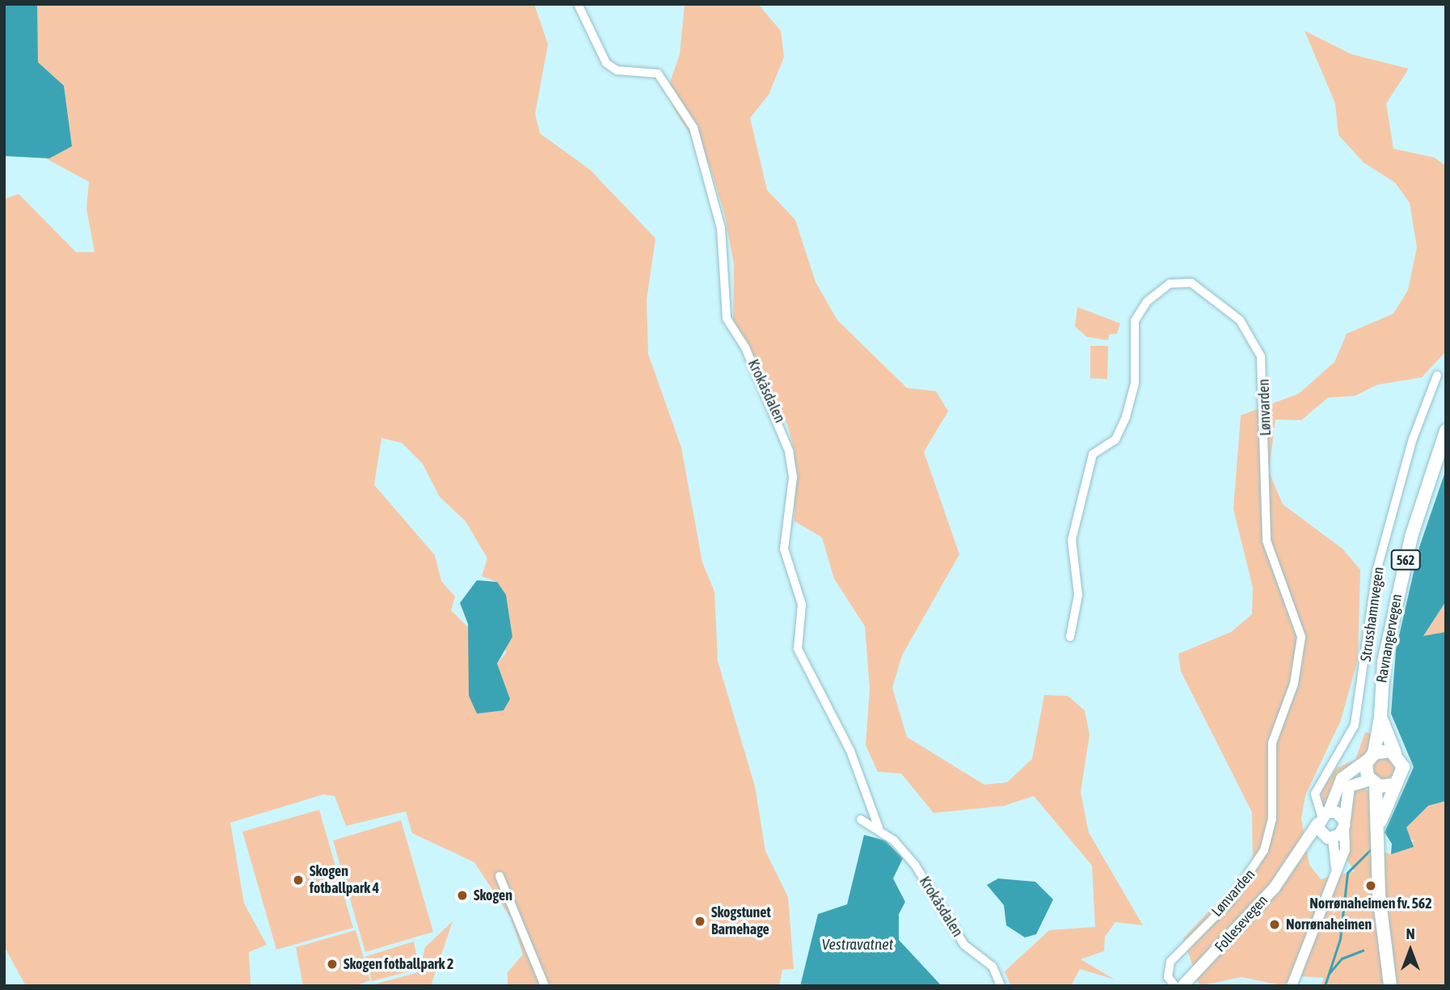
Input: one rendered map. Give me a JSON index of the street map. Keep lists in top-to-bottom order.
{
  "streets": {
    "main road": ["562", "Ravnangervegen", "Follesevegen"],
    "street": ["Krokåsdalen", "Lønvarden", "Strusshamnvegen"]
  },
  "crossings": [
    ["Lønvarden", "Follesevegen"],
    ["562", "Ravnangervegen"],
    ["562", "Follesevegen"],
    ["Strusshamnvegen", "Follesevegen"],
    ["Ravnangervegen", "Follesevegen"]
  ],
  "water": ["Vestravatnet"],
  "places": [
    "Skogen fotballpark 4",
    "Norrønaheimen fv. 562",
    "Skogen",
    "Skogstunet Barnehage",
    "Norrønaheimen",
    "Skogen fotballpark 2"
  ],
  "north": "top"
}
